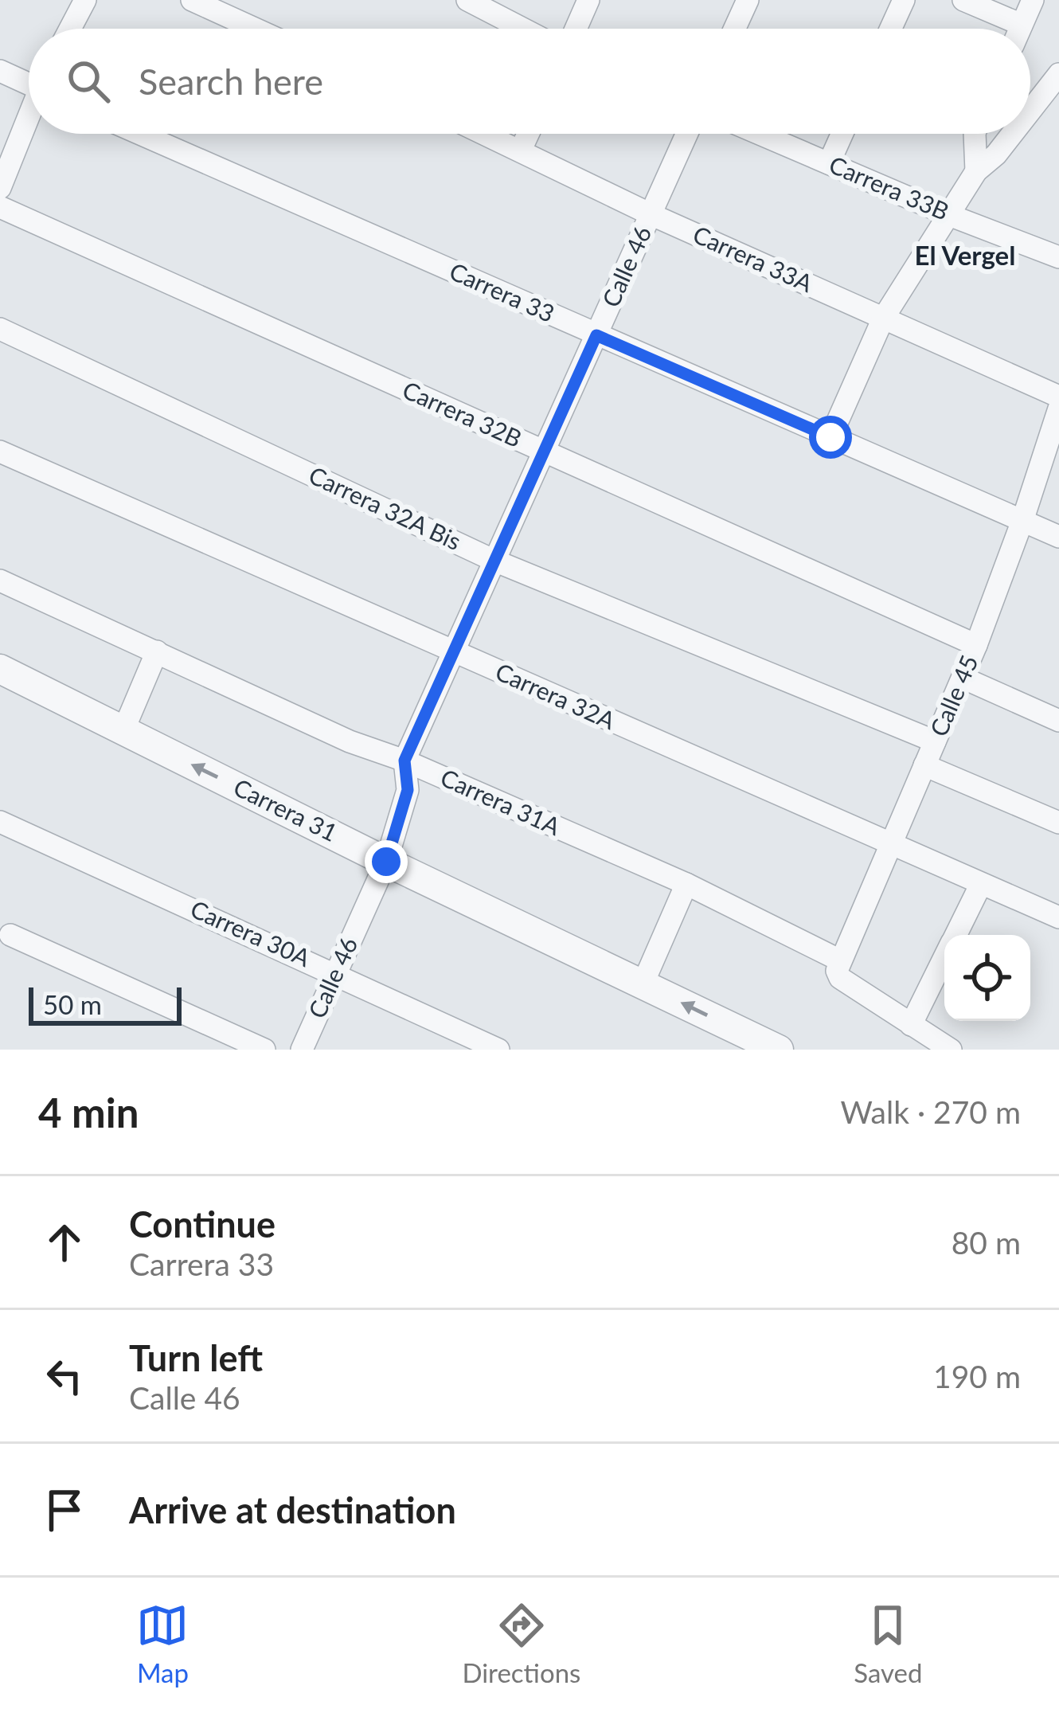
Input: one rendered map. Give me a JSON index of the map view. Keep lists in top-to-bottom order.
{
  "streets": {
    "street": [
      "Carrera 33B",
      "Carrera 33A",
      "Calle 46",
      "Carrera 33",
      "Carrera 32B",
      "Carrera 32A Bis",
      "Calle 45",
      "Carrera 32A",
      "Carrera 31A",
      "Carrera 31",
      "Carrera 30A"
    ]
  },
  "crossings": [
    ["Carrera 33A", "Calle 46"],
    ["Calle 46", "Carrera 33"],
    ["Calle 46", "Carrera 32B"],
    ["Calle 46", "Carrera 32A Bis"],
    ["Calle 46", "Carrera 32A"],
    ["Calle 46", "Carrera 31A"],
    ["Calle 46", "Carrera 31"],
    ["Calle 46", "Carrera 30A"],
    ["Carrera 33", "Calle 45"],
    ["Carrera 32B", "Calle 45"],
    ["Carrera 32A Bis", "Calle 45"],
    ["Calle 45", "Carrera 32A"],
    ["Calle 45", "Carrera 31A"]
  ],
  "districts": ["El Vergel"],
  "scale_bar": "50 m",
  "page": {
    "search": "Search here",
    "scale": "50 m",
    "heading": ["4 min", "Walk · 270 m"],
    "list": [
      ["Continue", "Carrera 33", "80 m"],
      ["Turn left", "Calle 46", "190 m"],
      "Arrive at destination"
    ],
    "nav": ["Map", "Directions", "Saved"]
  }
}
